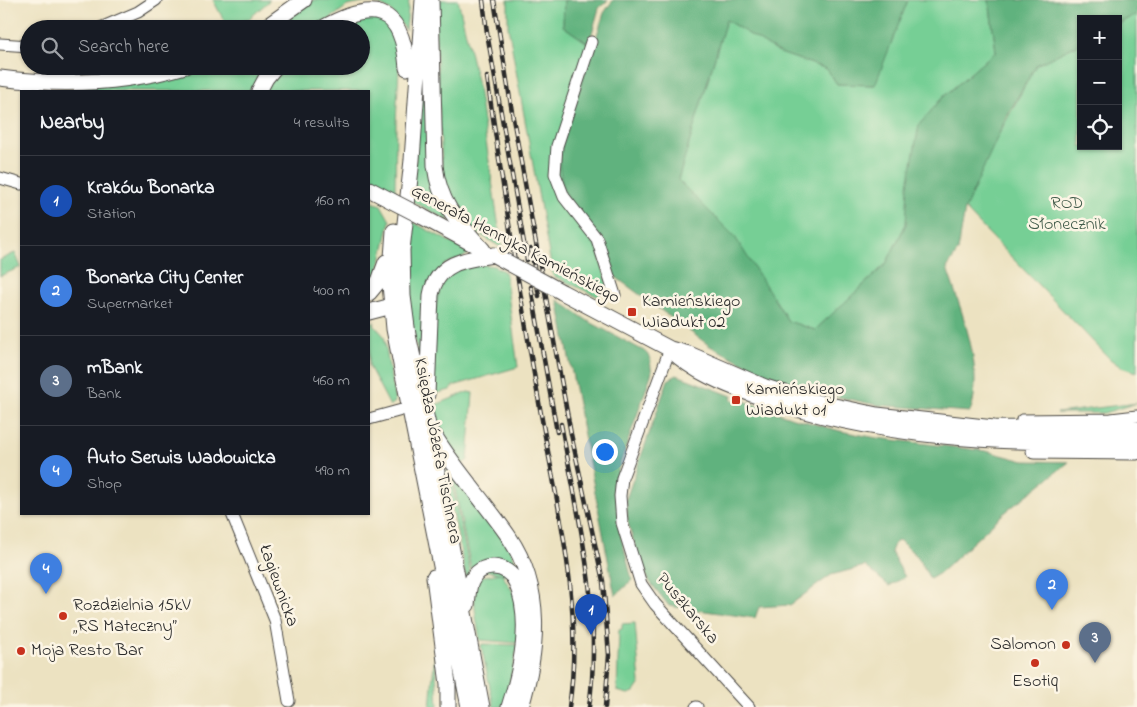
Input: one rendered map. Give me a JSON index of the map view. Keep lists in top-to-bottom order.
{
  "streets": {
    "main road": ["Generała Henryka Kamieńskiego", "Księdza Józefa Tischnera"],
    "street": ["Łagiewnicka", "Puszkarska"]
  },
  "crossings": [
    ["Generała Henryka Kamieńskiego", "Księdza Józefa Tischnera"],
    ["Generała Henryka Kamieńskiego", "Puszkarska"]
  ],
  "parks": ["ROD Słonecznik"],
  "places": {
    "transit": ["Kamieńskiego Wiadukt 02", "Kamieńskiego Wiadukt 01"],
    "other": [
      "Rozdzielnia 15kV „RS Mateczny”",
      "Salomon",
      "Moja Resto Bar",
      "Esotiq"
    ]
  },
  "page": {
    "map_buttons": ["+", "−"],
    "search": "Search here",
    "heading": ["Nearby", "4 results"],
    "list": [
      {
        "mark": "1",
        "name": "Kraków Bonarka",
        "note": "Station",
        "value": "160 m"
      },
      {
        "mark": "2",
        "name": "Bonarka City Center",
        "note": "Supermarket",
        "value": "400 m"
      },
      {
        "mark": "3",
        "name": "mBank",
        "note": "Bank",
        "value": "460 m"
      },
      {
        "mark": "4",
        "name": "Auto Serwis Wadowicka",
        "note": "Shop",
        "value": "490 m"
      }
    ],
    "pins": [
      "4",
      "2",
      "1",
      "3"
    ]
  }
}
